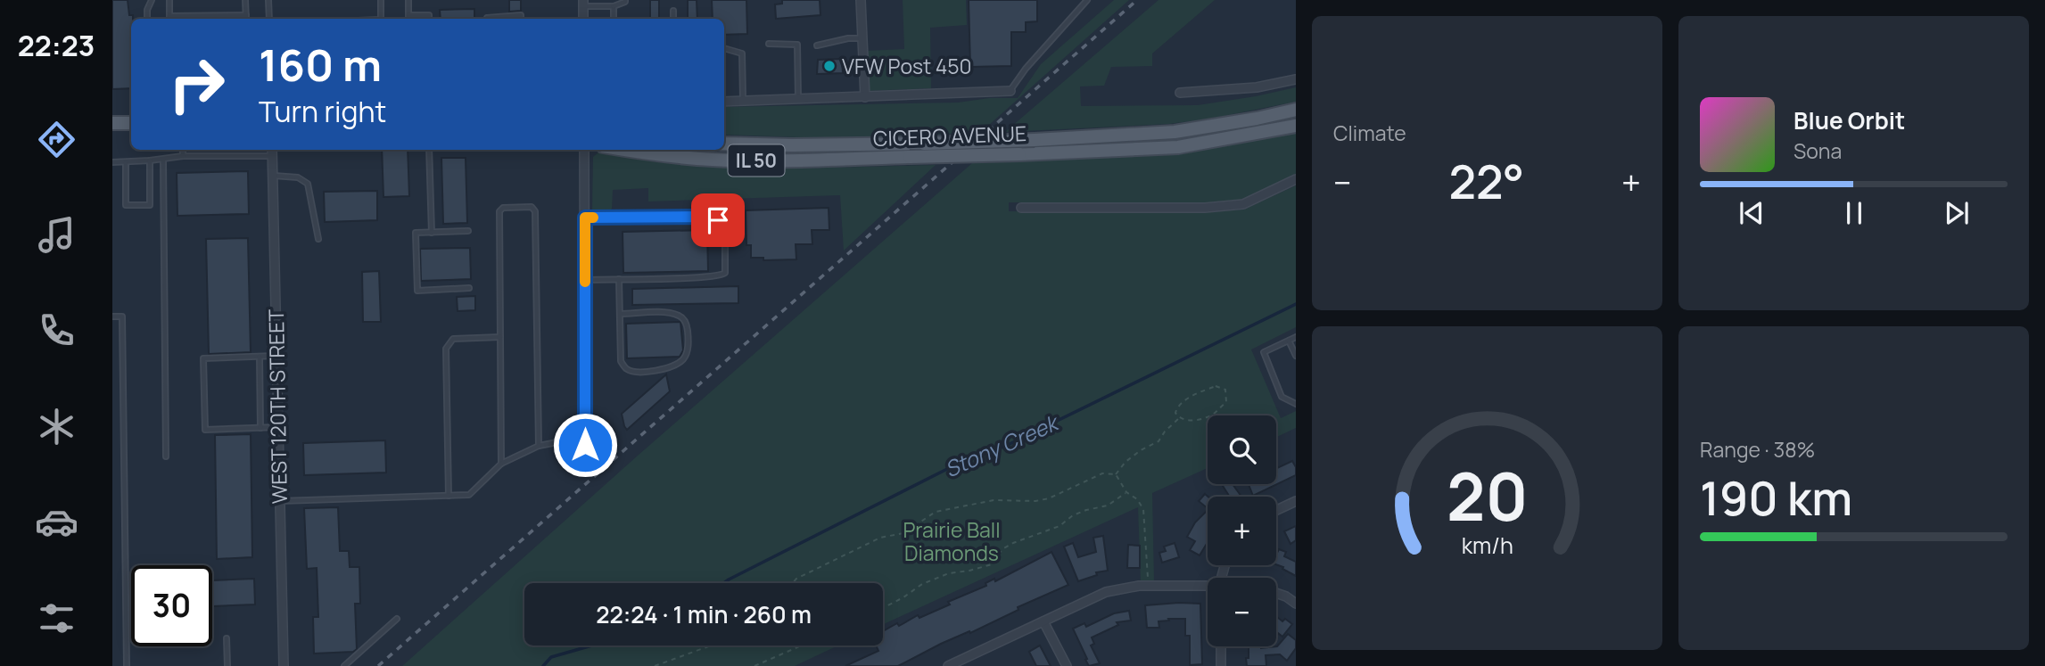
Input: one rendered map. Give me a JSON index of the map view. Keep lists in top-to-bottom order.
{
  "streets": {
    "main road": ["CICERO AVENUE", "IL 50"],
    "street": ["WEST 120TH STREET"]
  },
  "water": ["Stony Creek"],
  "parks": ["Prairie Ball Diamonds"],
  "places": ["VFW Post 450"],
  "page": {
    "tabs": "22:23",
    "tile": [
      "Climate",
      ["Range · 38%", "190 km"]
    ],
    "turn": ["160 m", "Turn right"],
    "song": ["Blue Orbit", "Sona"],
    "heat": ["−", "22°", "+"],
    "map_buttons": ["+", "−"],
    "limit": "30",
    "trip": "22:24 · 1 min · 260 m",
    "gauge": ["20", "km/h"]
  }
}
